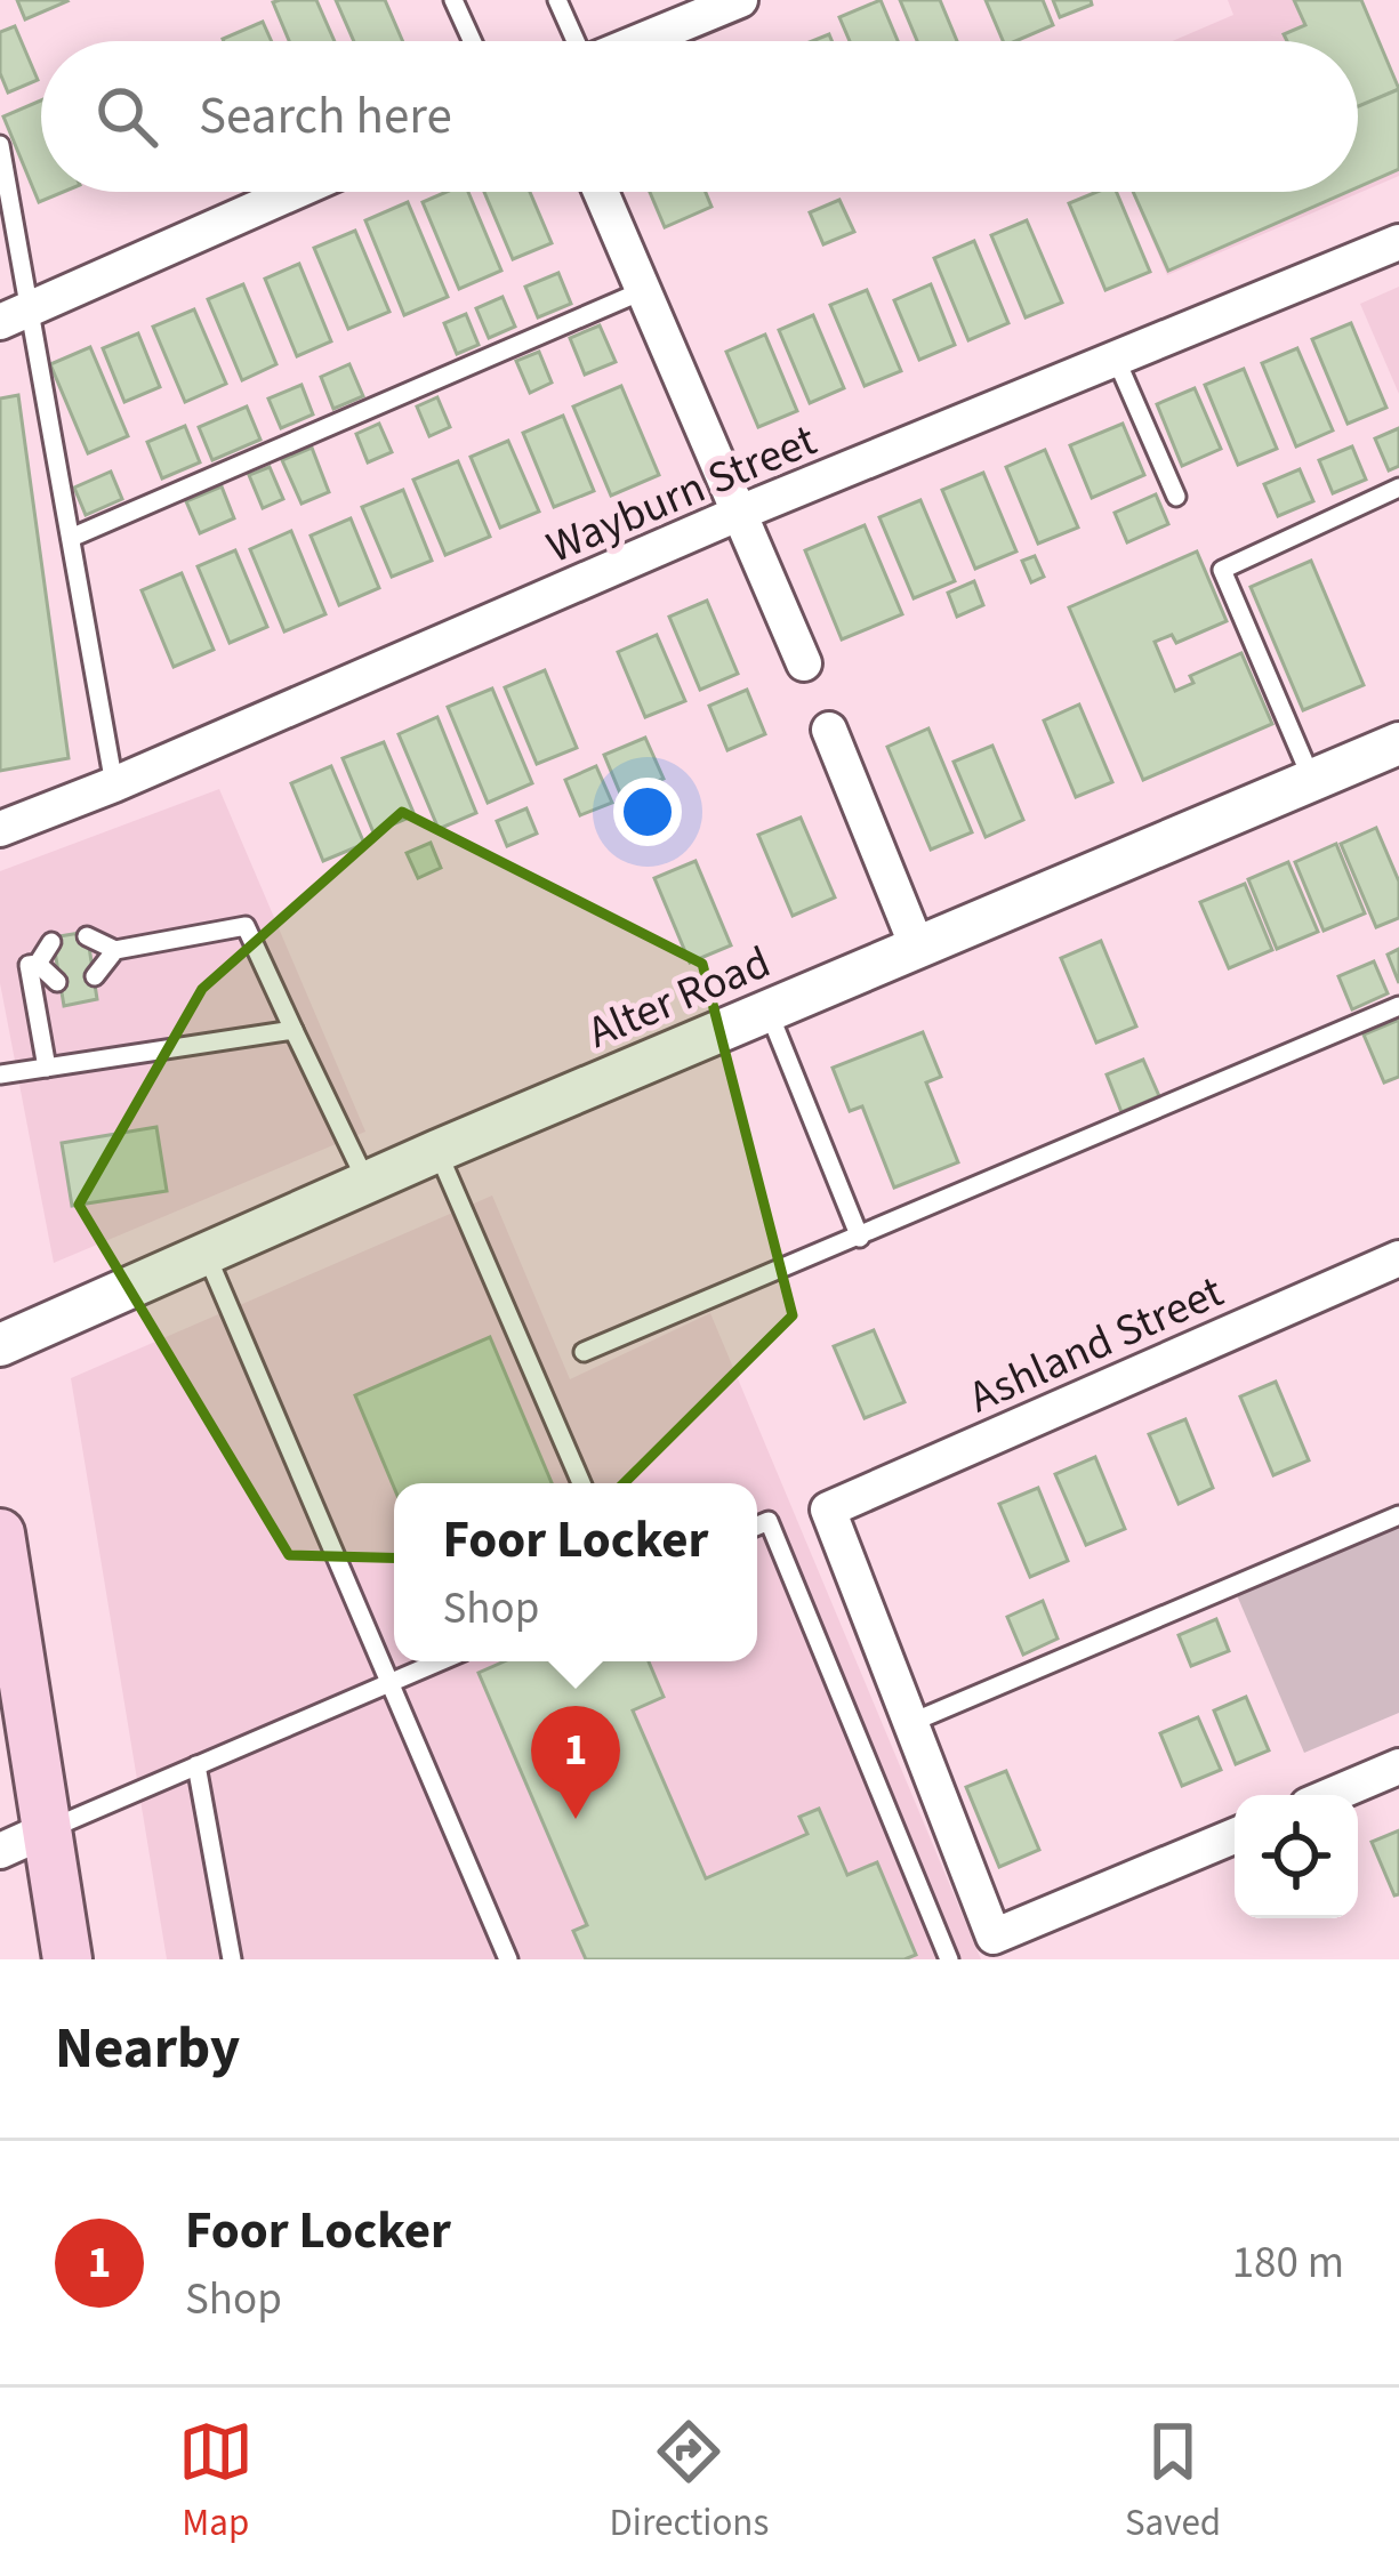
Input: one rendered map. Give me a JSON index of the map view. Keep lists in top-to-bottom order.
{
  "streets": {
    "street": ["Wayburn Street", "Alter Road", "Ashland Street"]
  },
  "page": {
    "search": "Search here",
    "popup": ["Foor Locker", "Shop"],
    "pins": "1",
    "heading": "Nearby",
    "list": [
      {
        "mark": "1",
        "name": "Foor Locker",
        "note": "Shop",
        "value": "180 m"
      }
    ],
    "nav": ["Map", "Directions", "Saved"]
  }
}
